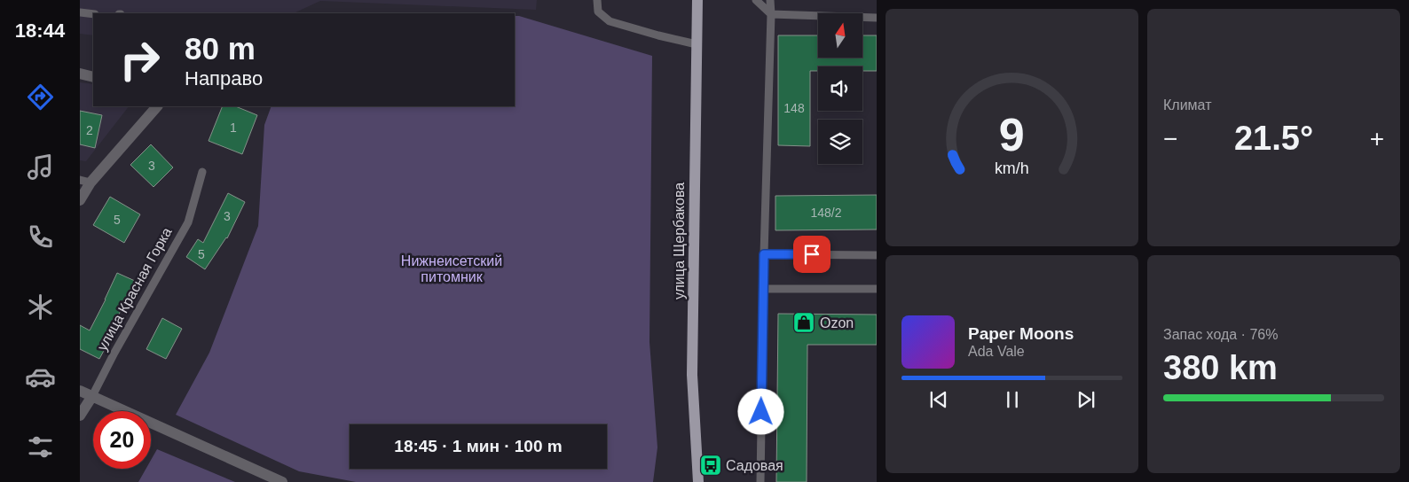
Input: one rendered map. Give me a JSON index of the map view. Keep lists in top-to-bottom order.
{
  "streets": {
    "main road": ["улица Щербакова"],
    "street": ["улица Красная Горка"]
  },
  "parks": ["Нижнеисетский питомник"],
  "places": {
    "shop": ["Ozon"],
    "bus stop": ["Садовая"]
  },
  "house_numbers": [
    "148",
    "1",
    "2",
    "3",
    "148/2",
    "3",
    "5",
    "5"
  ],
  "north": "top",
  "page": {
    "tabs": "18:44",
    "tile": [
      "Климат",
      ["Запас хода · 76%", "380 km"]
    ],
    "turn": ["80 m", "Направо"],
    "heat": ["−", "21.5°", "+"],
    "song": ["Paper Moons", "Ada Vale"],
    "limit": "20",
    "trip": "18:45 · 1 мин · 100 m",
    "gauge": ["9", "km/h"]
  }
}
